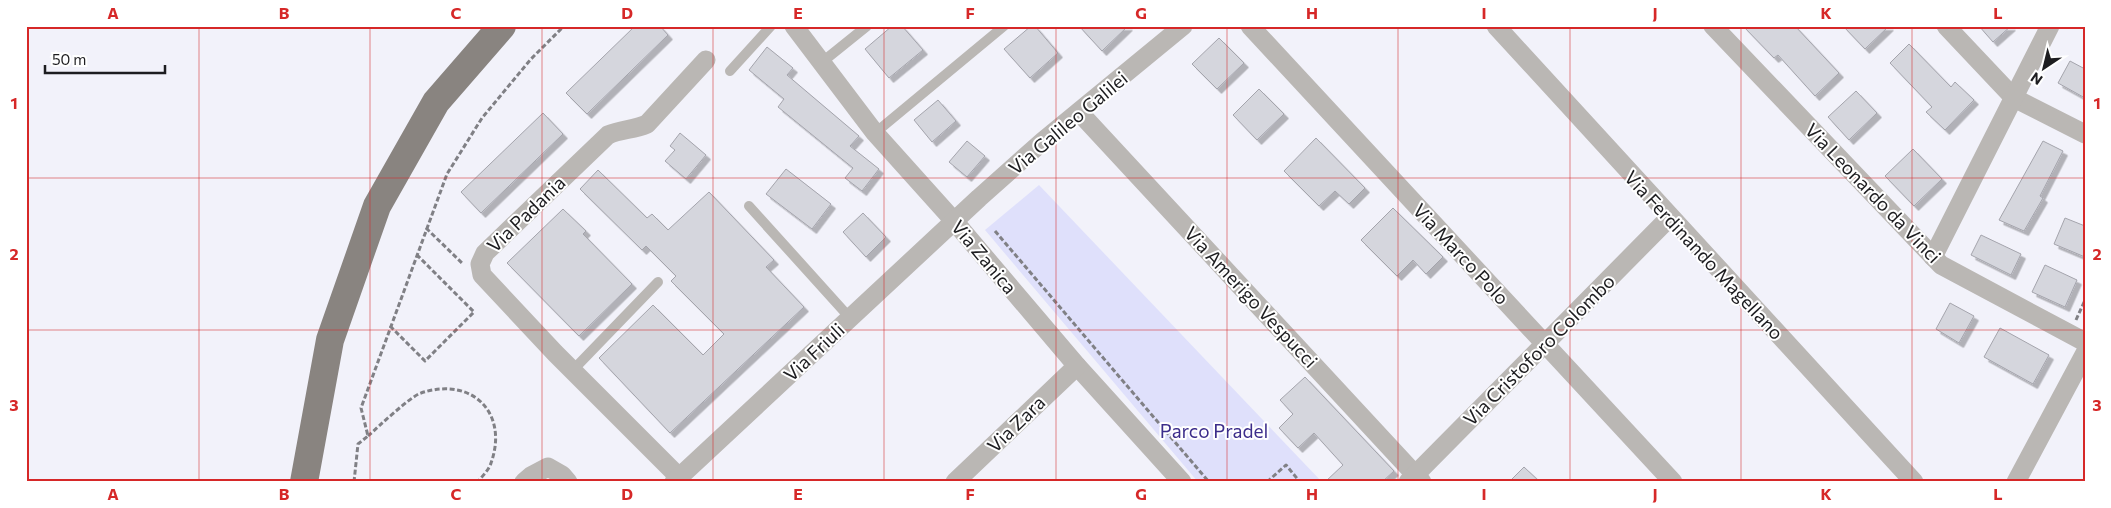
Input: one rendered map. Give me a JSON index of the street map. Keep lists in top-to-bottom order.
{
  "streets": {
    "street": [
      "Via Galileo Galilei",
      "Via Leonardo da Vinci",
      "Via Padania",
      "Via Marco Polo",
      "Via Ferdinando Magellano",
      "Via Zanica",
      "Via Amerigo Vespucci",
      "Via Cristoforo Colombo",
      "Via Friuli",
      "Via Zara"
    ]
  },
  "crossings": [
    ["Via Galileo Galilei", "Via Zanica"],
    ["Via Galileo Galilei", "Via Amerigo Vespucci"],
    ["Via Galileo Galilei", "Via Friuli"],
    ["Via Padania", "Via Friuli"],
    ["Via Marco Polo", "Via Cristoforo Colombo"],
    ["Via Ferdinando Magellano", "Via Cristoforo Colombo"],
    ["Via Zanica", "Via Friuli"],
    ["Via Zanica", "Via Zara"],
    ["Via Amerigo Vespucci", "Via Cristoforo Colombo"]
  ],
  "parks": ["Parco Pradel"],
  "scale_bar": "50 m",
  "north": "bottom left",
  "grid": {
    "columns": [
      "A",
      "B",
      "C",
      "D",
      "E",
      "F",
      "G",
      "H",
      "I",
      "J",
      "K",
      "L"
    ],
    "rows": ["1", "2", "3"]
  }
}
